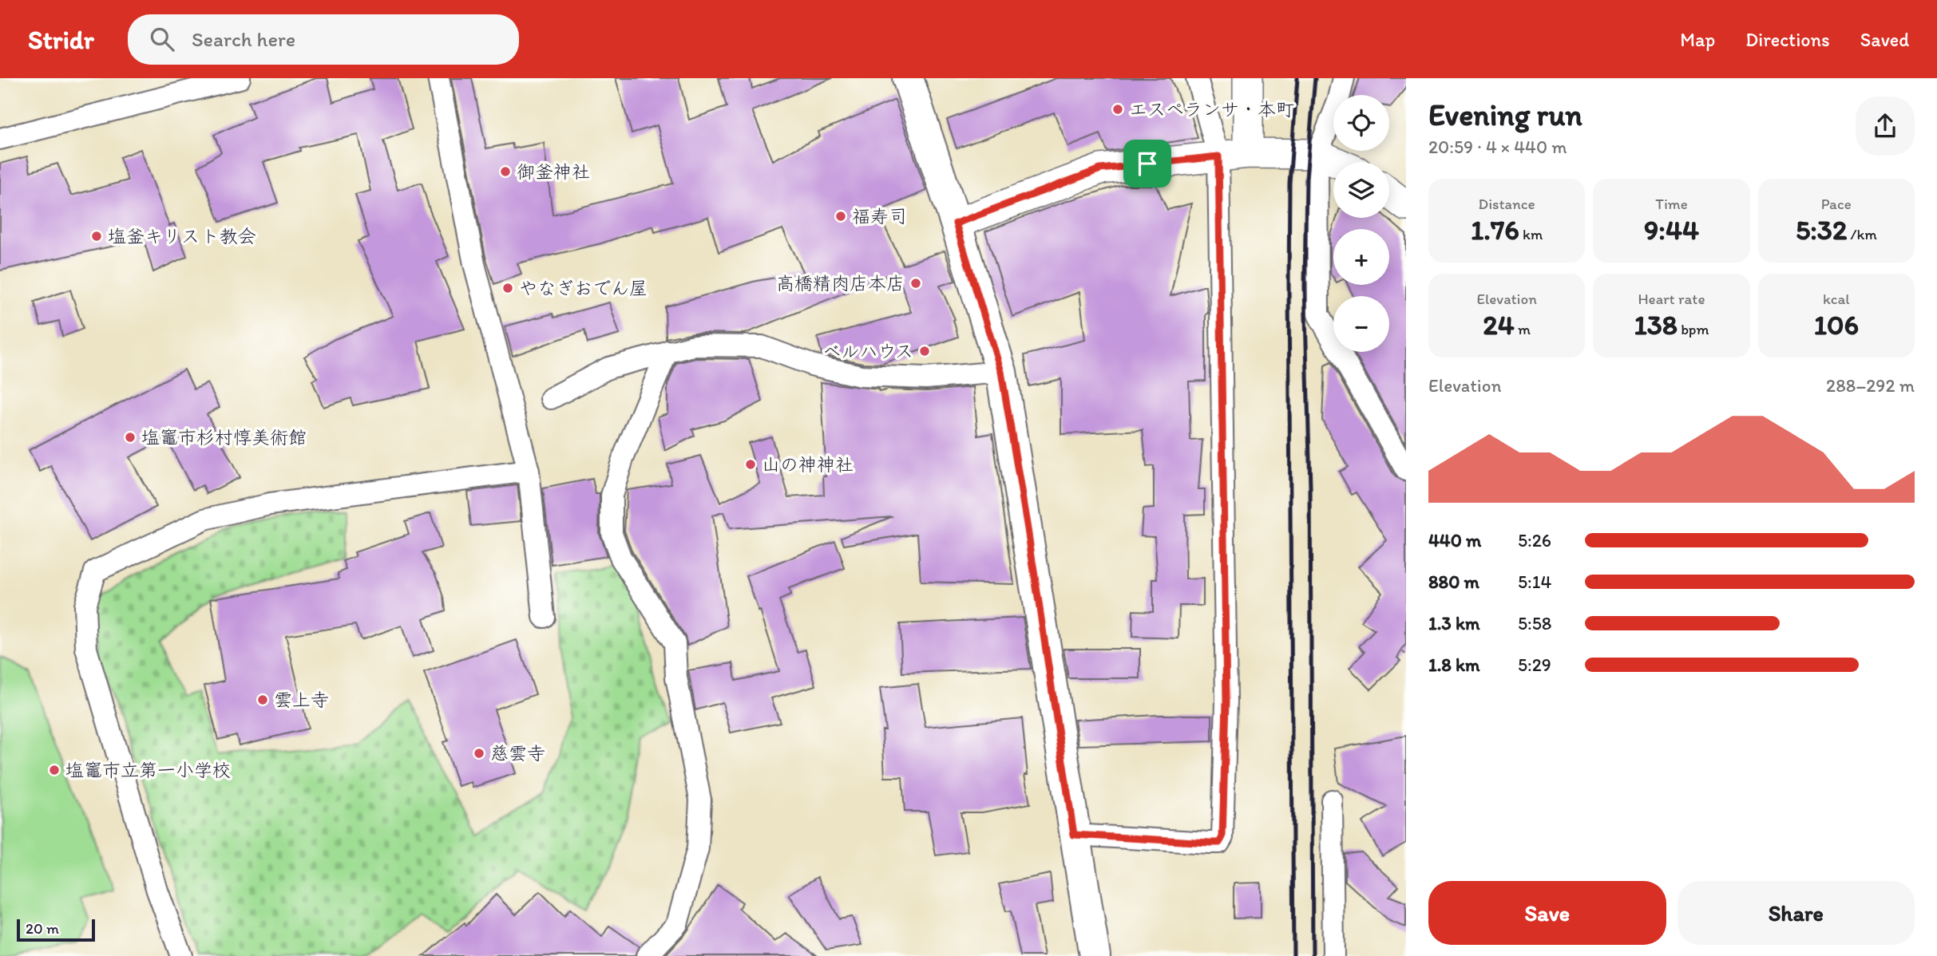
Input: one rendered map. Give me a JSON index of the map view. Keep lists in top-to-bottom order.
{
  "places": [
    "エスペランサ・本町",
    "御釜神社",
    "福寿司",
    "塩釜キリスト教会",
    "高橋精肉店本店",
    "やなぎおでん屋",
    "ベルハウス",
    "塩竈市杉村惇美術館",
    "山の神神社",
    "雲上寺",
    "慈雲寺",
    "塩竈市立第一小学校"
  ],
  "scale_bar": "20 m",
  "page": {
    "header": "Stridr",
    "search": "Search here",
    "nav": ["Map", "Directions", "Saved"],
    "heading": ["Evening run", "20:59 · 4 × 440 m"],
    "map_buttons": ["+", "−"],
    "stats": [
      ["Distance", "1.76 km"],
      ["Time", "9:44"],
      ["Pace", "5:32 /km"],
      ["Elevation", "24 m"],
      ["Heart rate", "138 bpm"],
      ["kcal", "106"]
    ],
    "chart": ["Elevation", "288–292 m"],
    "list": [
      {
        "name": "440 m",
        "note": "5:26"
      },
      {
        "name": "880 m",
        "note": "5:14"
      },
      {
        "name": "1.3 km",
        "note": "5:58"
      },
      {
        "name": "1.8 km",
        "note": "5:29"
      }
    ],
    "buttons": ["Save", "Share"],
    "scale": "20 m"
  }
}
